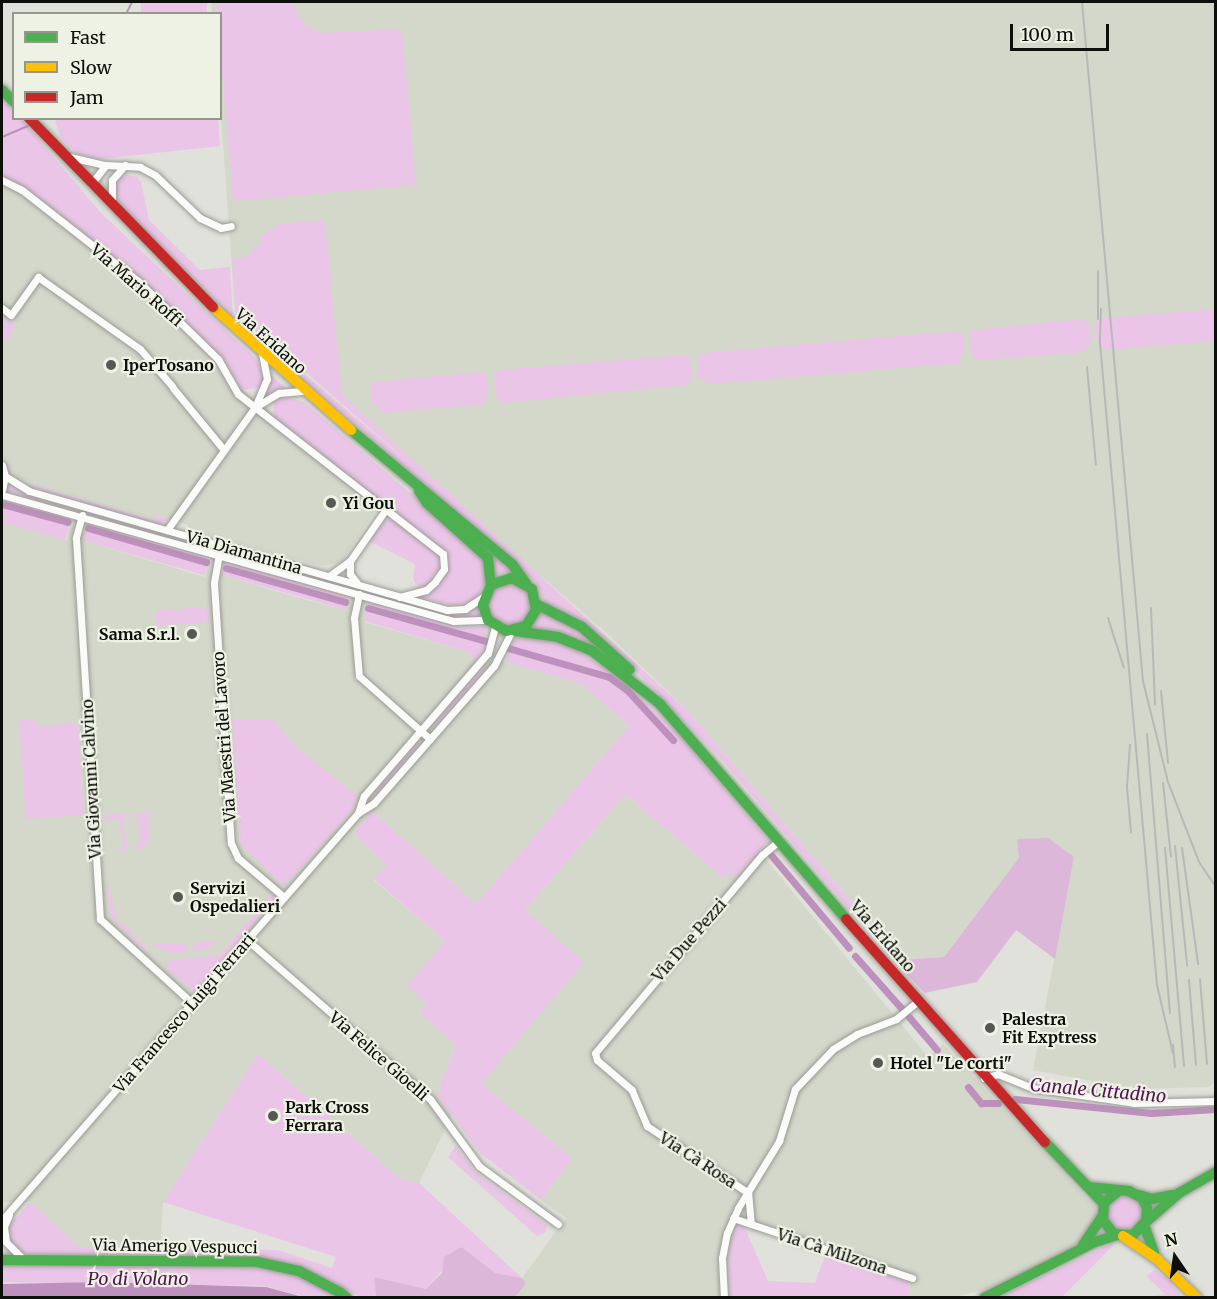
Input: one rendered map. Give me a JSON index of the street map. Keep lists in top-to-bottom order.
{
  "streets": {
    "main road": ["Via Eridano", "Via Amerigo Vespucci"],
    "street": [
      "Via Mario Roffi",
      "Via Diamantina",
      "Via Maestri del Lavoro",
      "Via Giovanni Calvino",
      "Via Due Pezzi",
      "Via Francesco Luigi Ferrari",
      "Via Felice Gioelli",
      "Via Cà Rosa",
      "Via Cà Milzona"
    ]
  },
  "crossings": [
    ["Via Mario Roffi", "Via Diamantina"],
    ["Via Eridano", "Via Diamantina"],
    ["Via Eridano", "Via Due Pezzi"],
    ["Via Eridano", "Via Francesco Luigi Ferrari"],
    ["Via Diamantina", "Via Maestri del Lavoro"],
    ["Via Diamantina", "Via Giovanni Calvino"],
    ["Via Diamantina", "Via Francesco Luigi Ferrari"],
    ["Via Maestri del Lavoro", "Via Francesco Luigi Ferrari"],
    ["Via Giovanni Calvino", "Via Francesco Luigi Ferrari"],
    ["Via Due Pezzi", "Via Cà Rosa"],
    ["Via Francesco Luigi Ferrari", "Via Felice Gioelli"]
  ],
  "water": ["Canale Cittadino", "Po di Volano"],
  "places": [
    "IperTosano",
    "Yi Gou",
    "Sama S.r.l.",
    "Servizi Ospedalieri",
    "Palestra Fit Exptress",
    "Hotel \"Le corti\"",
    "Park Cross Ferrara"
  ],
  "legend": ["Fast", "Slow", "Jam"],
  "scale_bar": "100 m",
  "north": "top"
}
